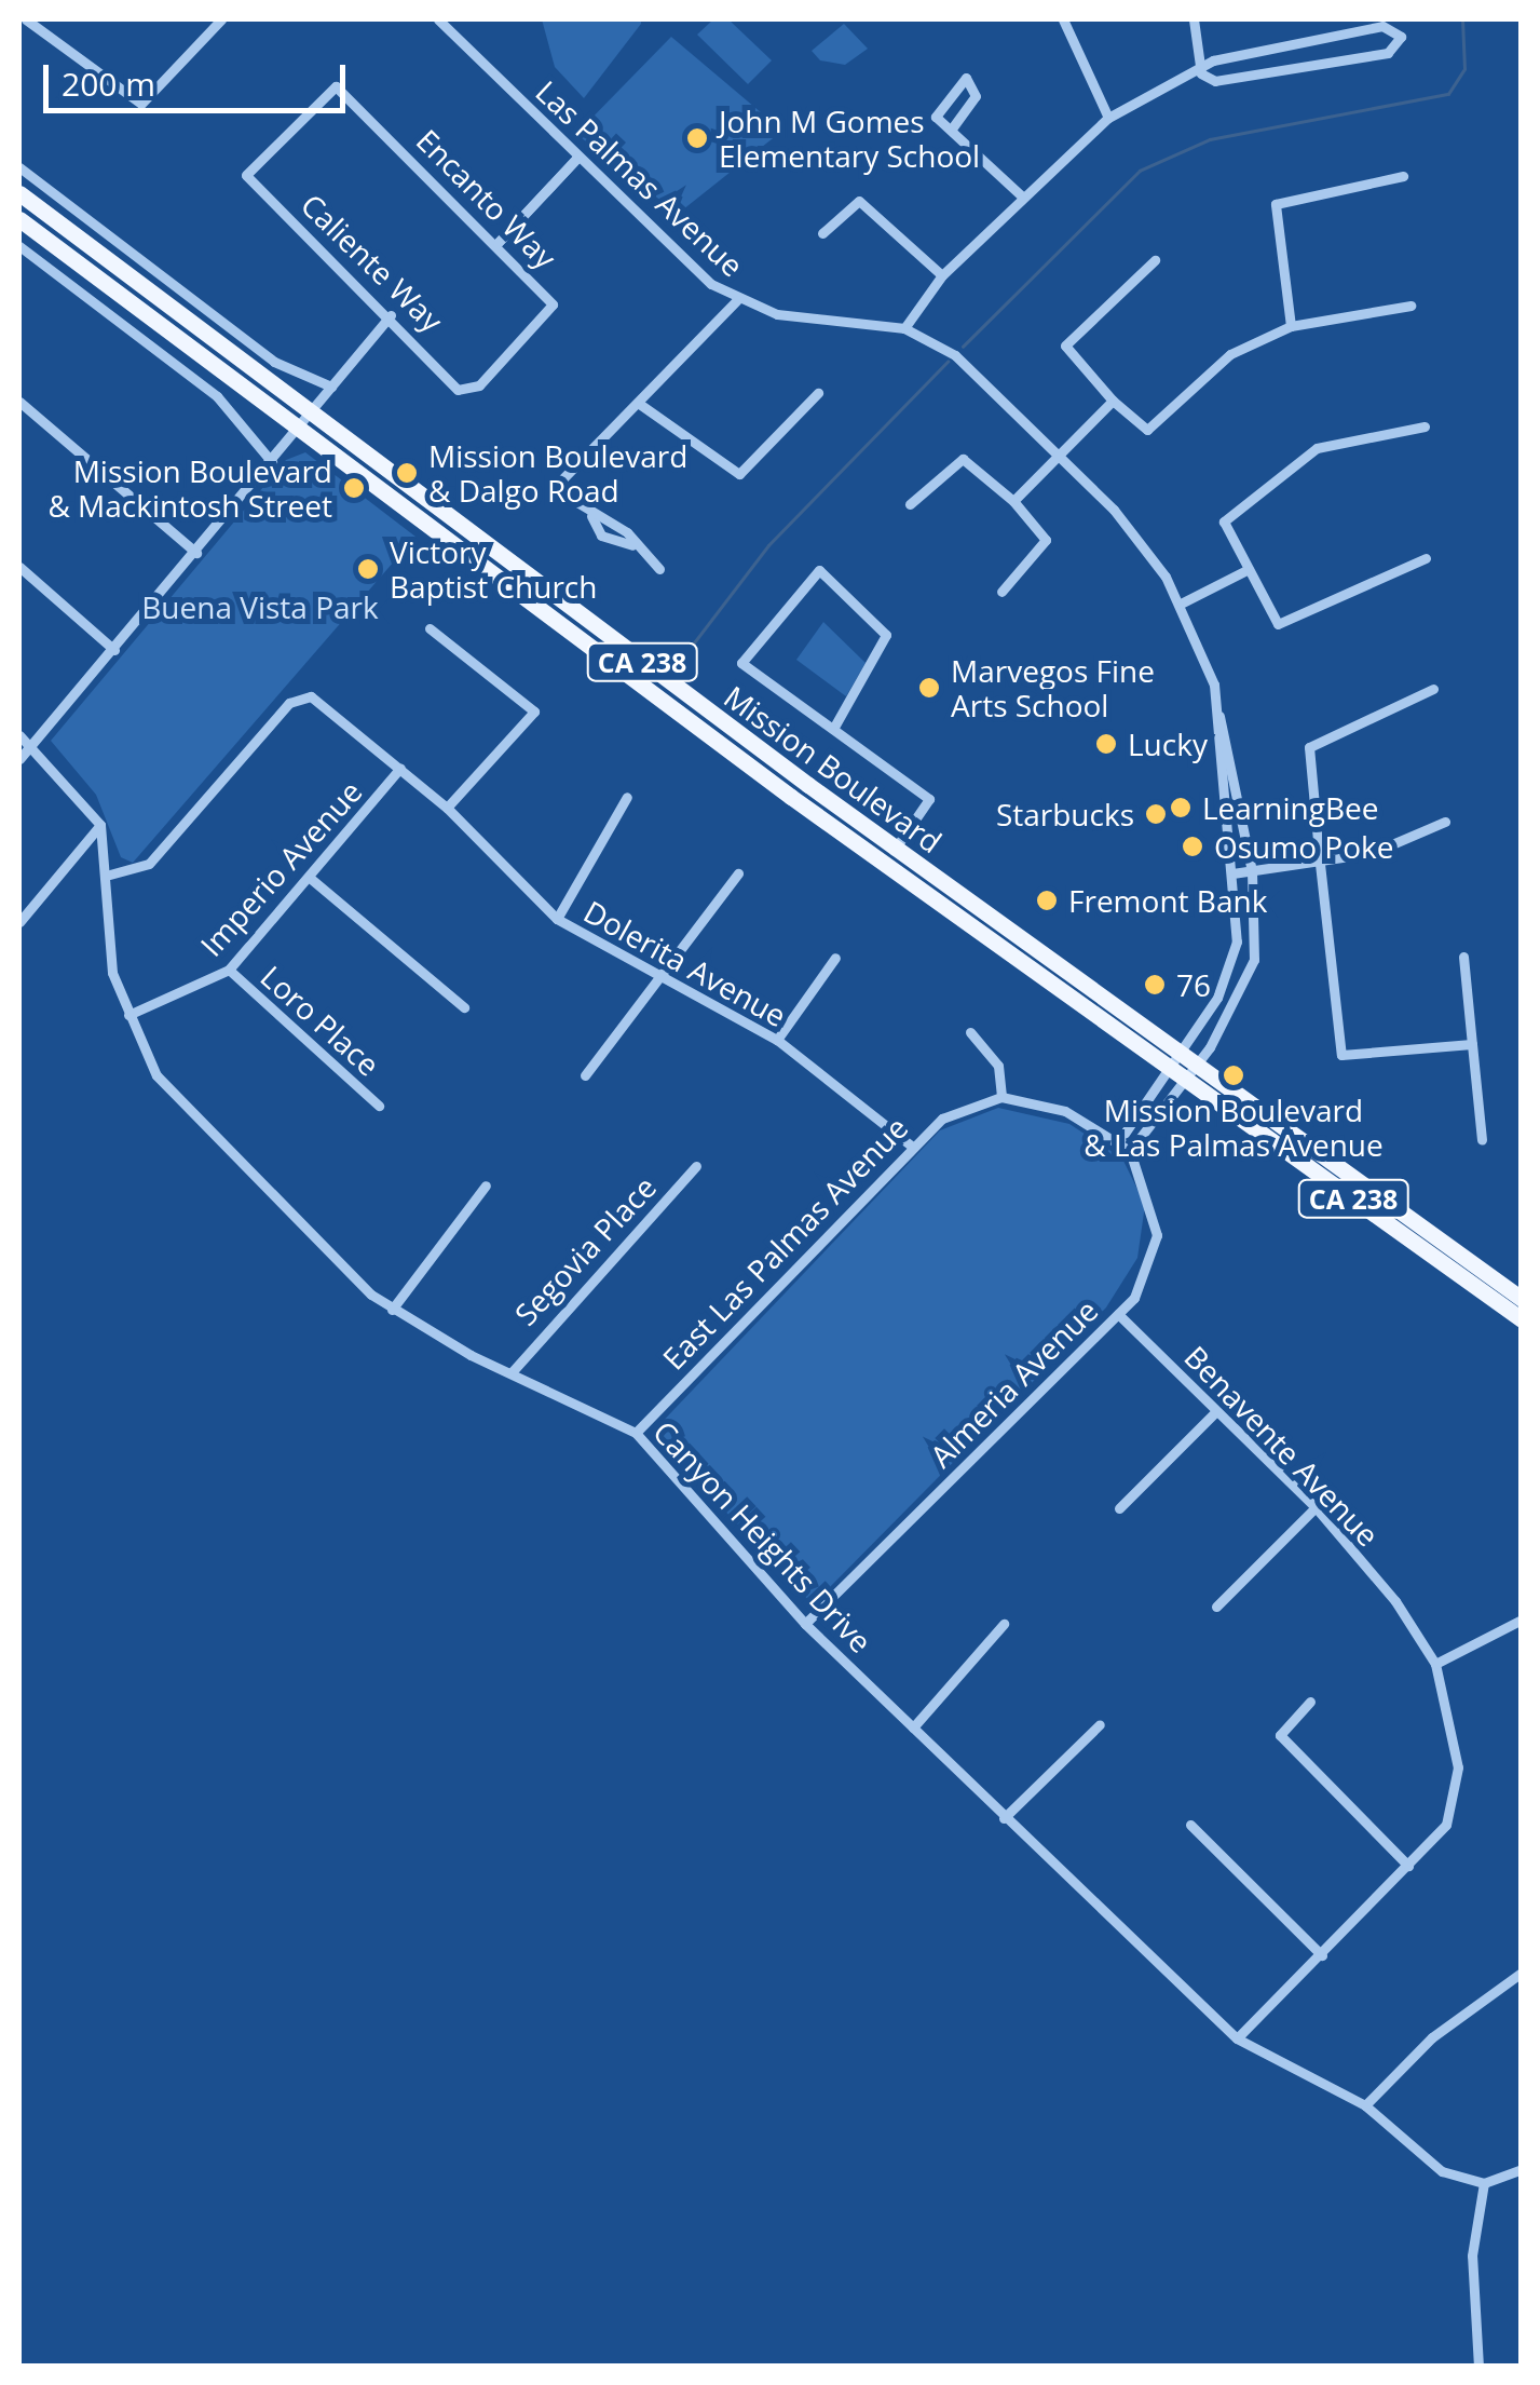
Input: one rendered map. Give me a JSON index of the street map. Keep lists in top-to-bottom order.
{
  "streets": {
    "main road": ["CA 238", "Mission Boulevard"],
    "street": [
      "Las Palmas Avenue",
      "Encanto Way",
      "Caliente Way",
      "Imperio Avenue",
      "Dolerita Avenue",
      "Loro Place",
      "East Las Palmas Avenue",
      "Segovia Place",
      "Almeria Avenue",
      "Benavente Avenue",
      "Canyon Heights Drive"
    ]
  },
  "crossings": [
    ["Las Palmas Avenue", "Mission Boulevard"],
    ["Encanto Way", "Caliente Way"],
    ["Imperio Avenue", "Dolerita Avenue"],
    ["Imperio Avenue", "Loro Place"],
    ["Imperio Avenue", "Canyon Heights Drive"],
    ["Dolerita Avenue", "East Las Palmas Avenue"],
    ["Dolerita Avenue", "Canyon Heights Drive"],
    ["East Las Palmas Avenue", "Canyon Heights Drive"],
    ["Segovia Place", "Canyon Heights Drive"],
    ["Almeria Avenue", "Benavente Avenue"],
    ["Almeria Avenue", "Canyon Heights Drive"],
    ["Benavente Avenue", "Canyon Heights Drive"]
  ],
  "parks": ["Buena Vista Park"],
  "places": [
    "John M Gomes Elementary School",
    "Mission Boulevard & Dalgo Road",
    "Mission Boulevard & Mackintosh Street",
    "Victory Baptist Church",
    "Marvegos Fine Arts School",
    "Lucky",
    "LearningBee",
    "Starbucks",
    "Osumo Poke",
    "Fremont Bank",
    "76",
    "Mission Boulevard & Las Palmas Avenue"
  ],
  "scale_bar": "200 m"
}
